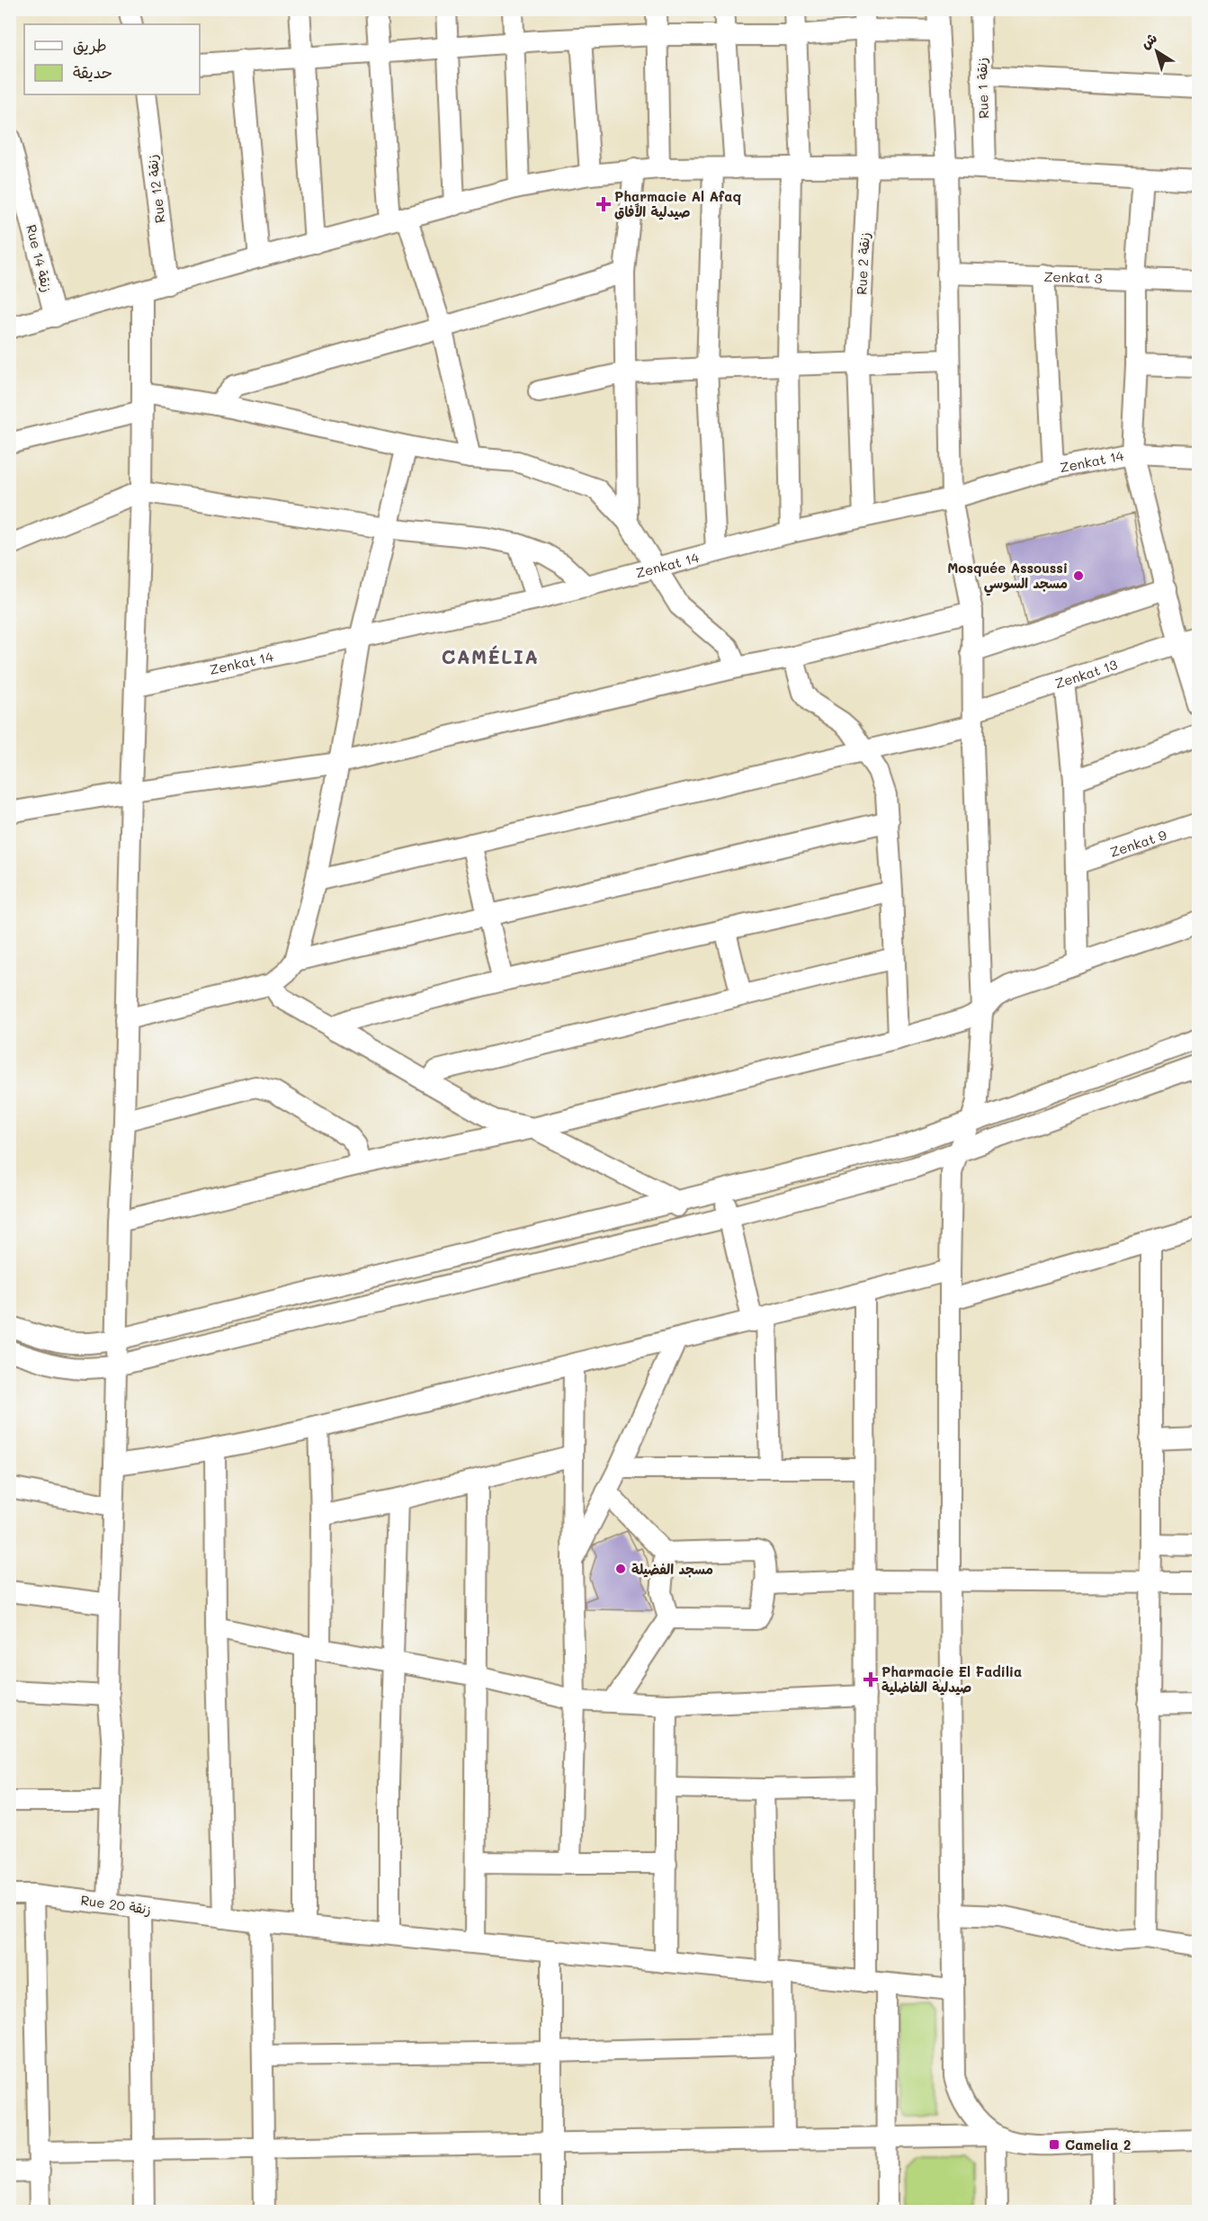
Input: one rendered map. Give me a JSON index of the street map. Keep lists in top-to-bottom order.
{
  "streets": {
    "street": [
      "Rue 1 زنقة",
      "Rue 12 زنقة",
      "Rue 14 زنقة",
      "Rue 2 زنقة",
      "Zenkat 3",
      "Zenkat 14",
      "Zenkat 13",
      "Zenkat 9",
      "Rue 20 زنقة"
    ]
  },
  "crossings": [
    ["Rue 2 زنقة", "Zenkat 14"]
  ],
  "districts": ["CAMÉLIA"],
  "places": {
    "health": ["Pharmacie Al Afaq صيدلية الاًفاق", "Pharmacie El Fadilia صيدلية الفاضلية"],
    "other": ["Mosquée Assoussi مسجد السوسي", "مسجد الفضيلة"],
    "transit": ["Camelia 2"]
  },
  "legend": ["طريق", "حديقة"],
  "north": "top left"
}
